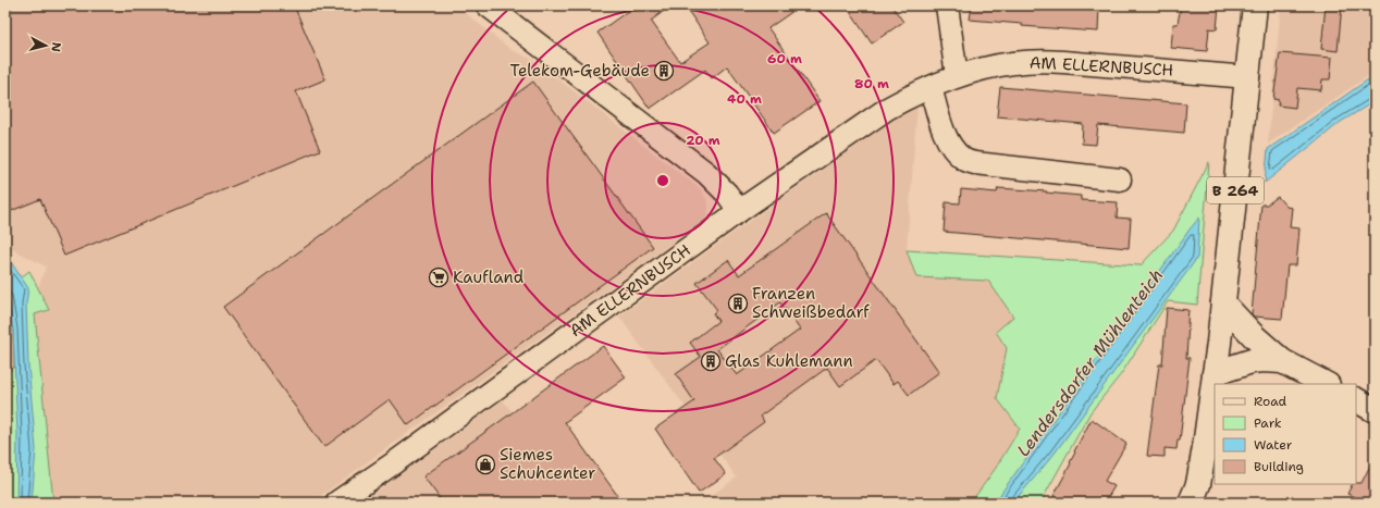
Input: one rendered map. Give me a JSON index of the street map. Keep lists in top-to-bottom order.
{
  "streets": {
    "main road": ["B 264"],
    "street": ["AM ELLERNBUSCH"]
  },
  "crossings": [
    ["AM ELLERNBUSCH", "B 264"]
  ],
  "water": ["Lendersdorfer Mühlenteich"],
  "places": {
    "building": ["Telekom-Gebäude", "Franzen Schweißbedarf", "Glas Kuhlemann"],
    "supermarket": ["Kaufland"],
    "shop": ["Siemes Schuhcenter"]
  },
  "legend": [
    "Road",
    "Park",
    "Water",
    "Building"
  ],
  "north": "right",
  "rings": [
    "60 m",
    "80 m",
    "40 m",
    "20 m"
  ]
}
